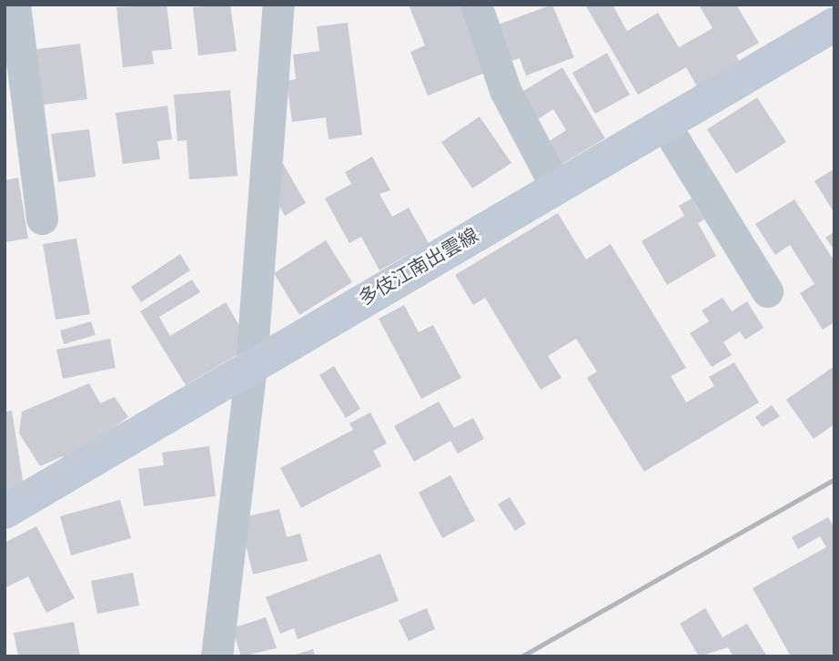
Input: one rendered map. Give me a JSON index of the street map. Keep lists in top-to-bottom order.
{
  "streets": {
    "main road": ["多伎江南出雲線"]
  }
}
